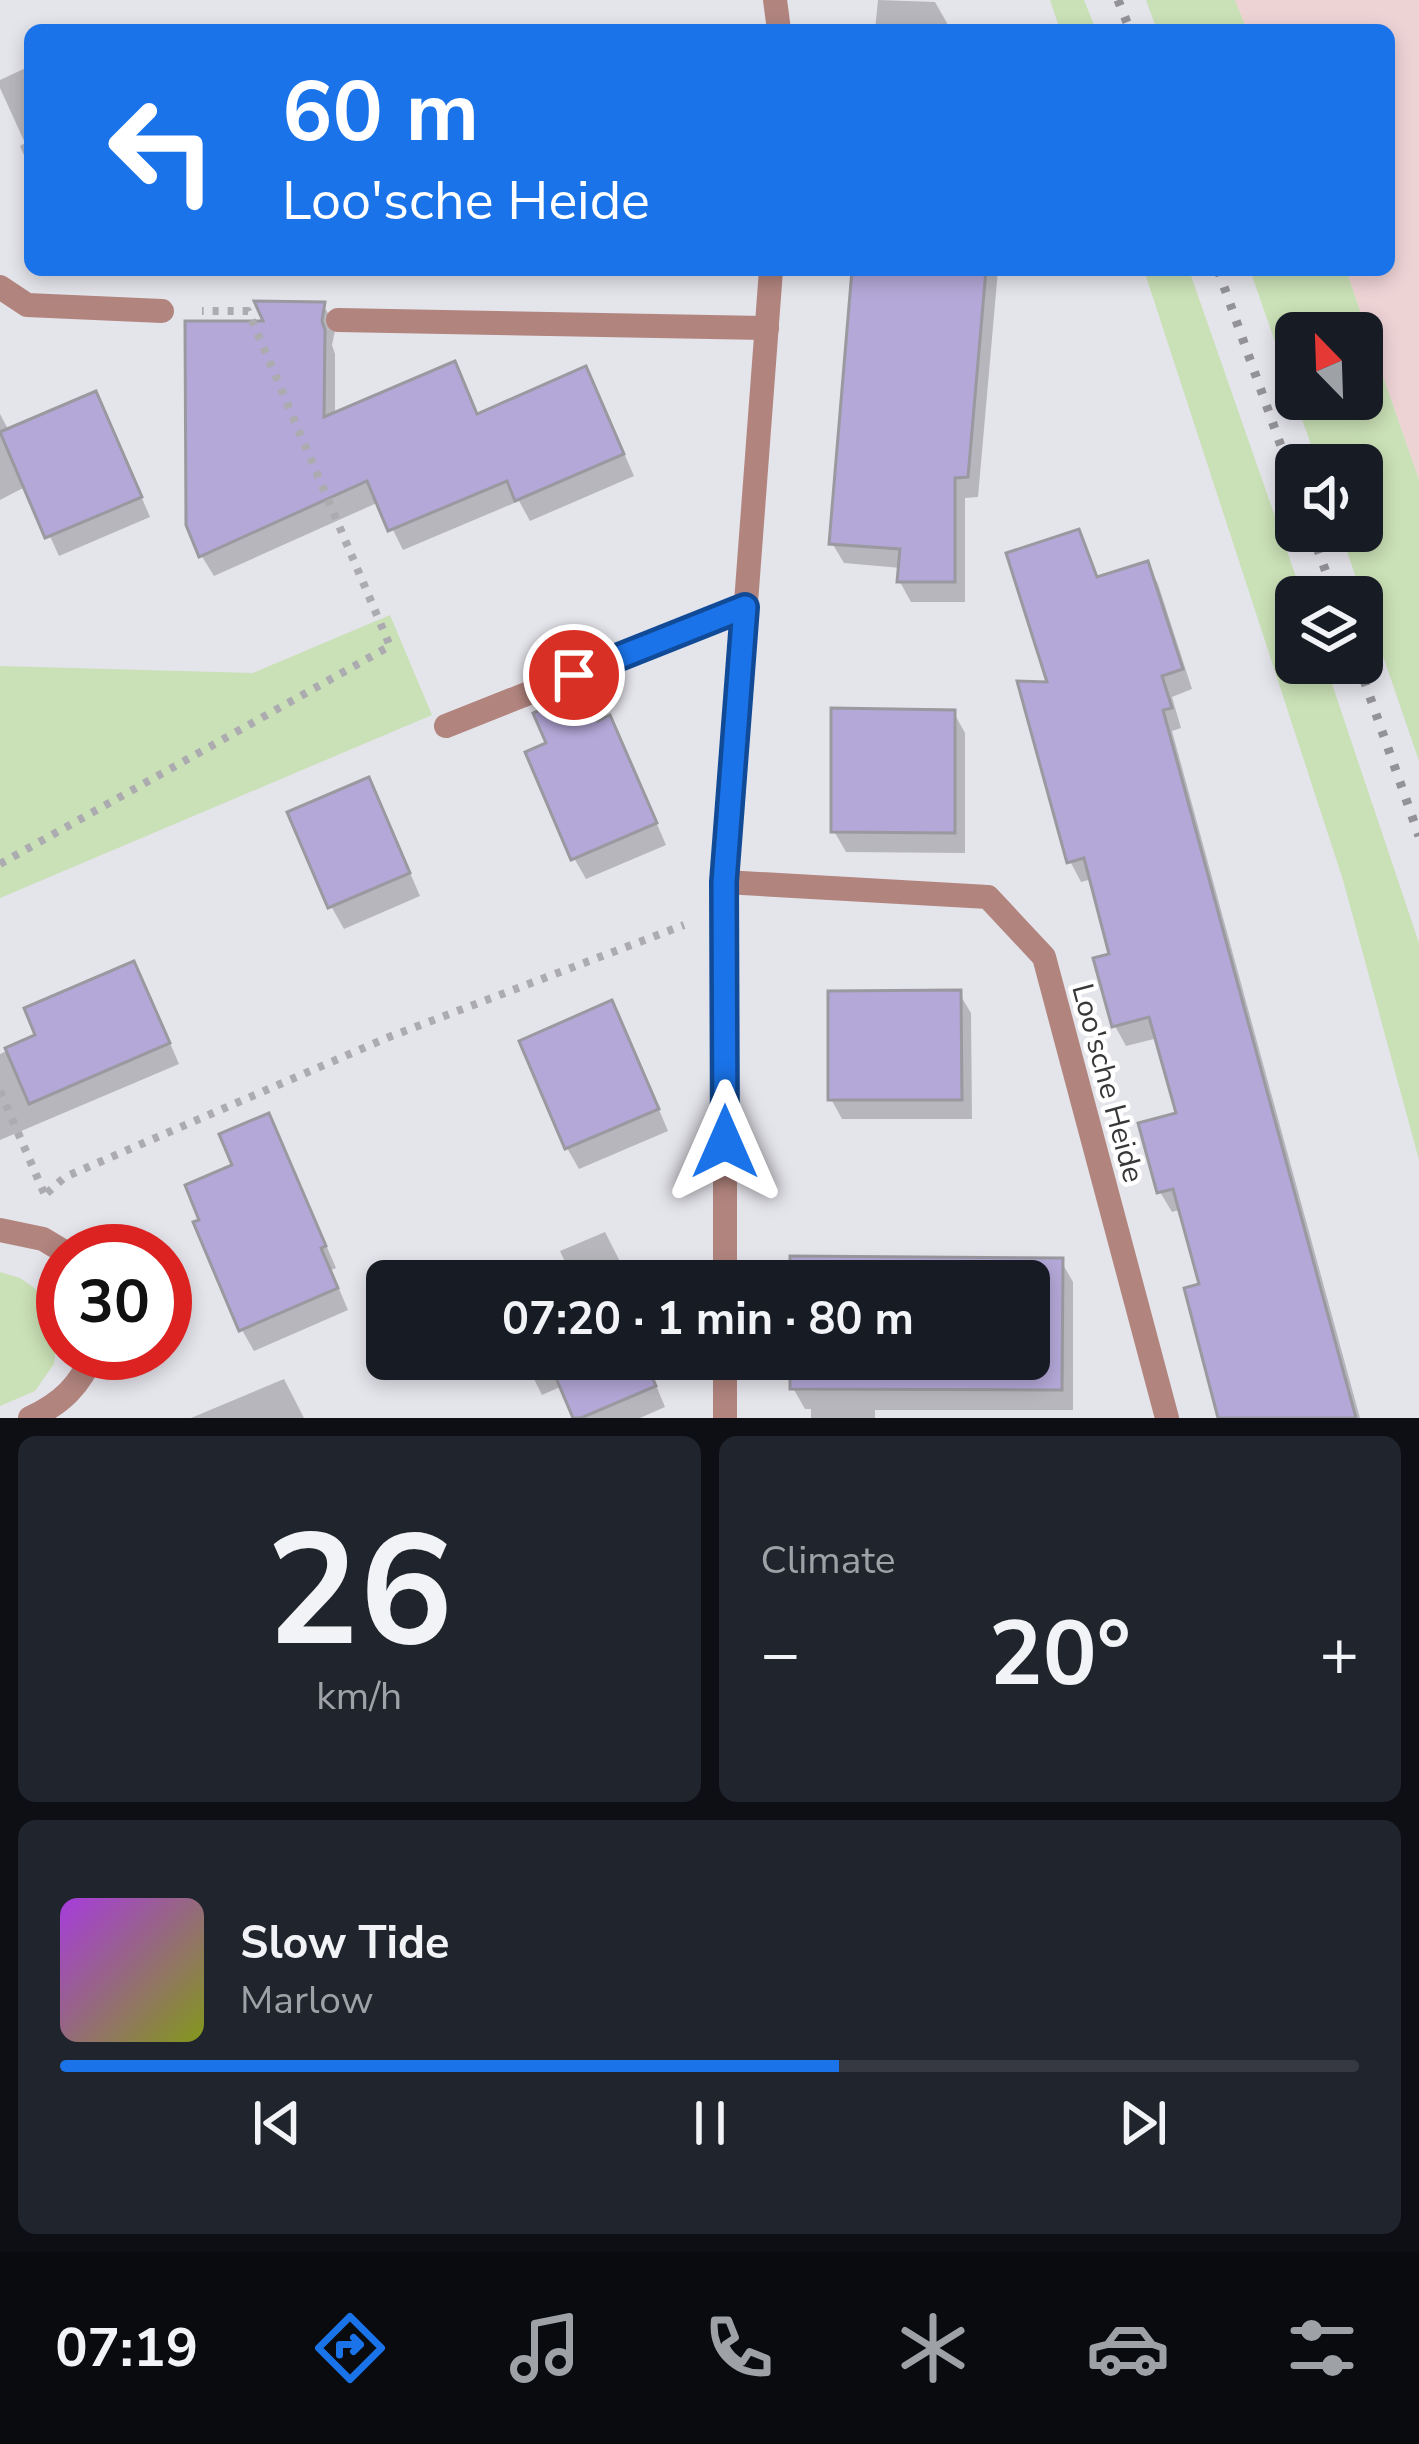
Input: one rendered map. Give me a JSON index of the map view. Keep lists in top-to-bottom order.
{
  "streets": {
    "street": ["Loo'sche Heide"]
  },
  "north": "top left",
  "page": {
    "turn": ["60 m", "Loo'sche Heide"],
    "limit": "30",
    "trip": "07:20 · 1 min · 80 m",
    "tile": [
      ["26", "km/h"],
      "Climate"
    ],
    "heat": ["−", "20°", "+"],
    "song": ["Slow Tide", "Marlow"],
    "tabs": "07:19"
  }
}
